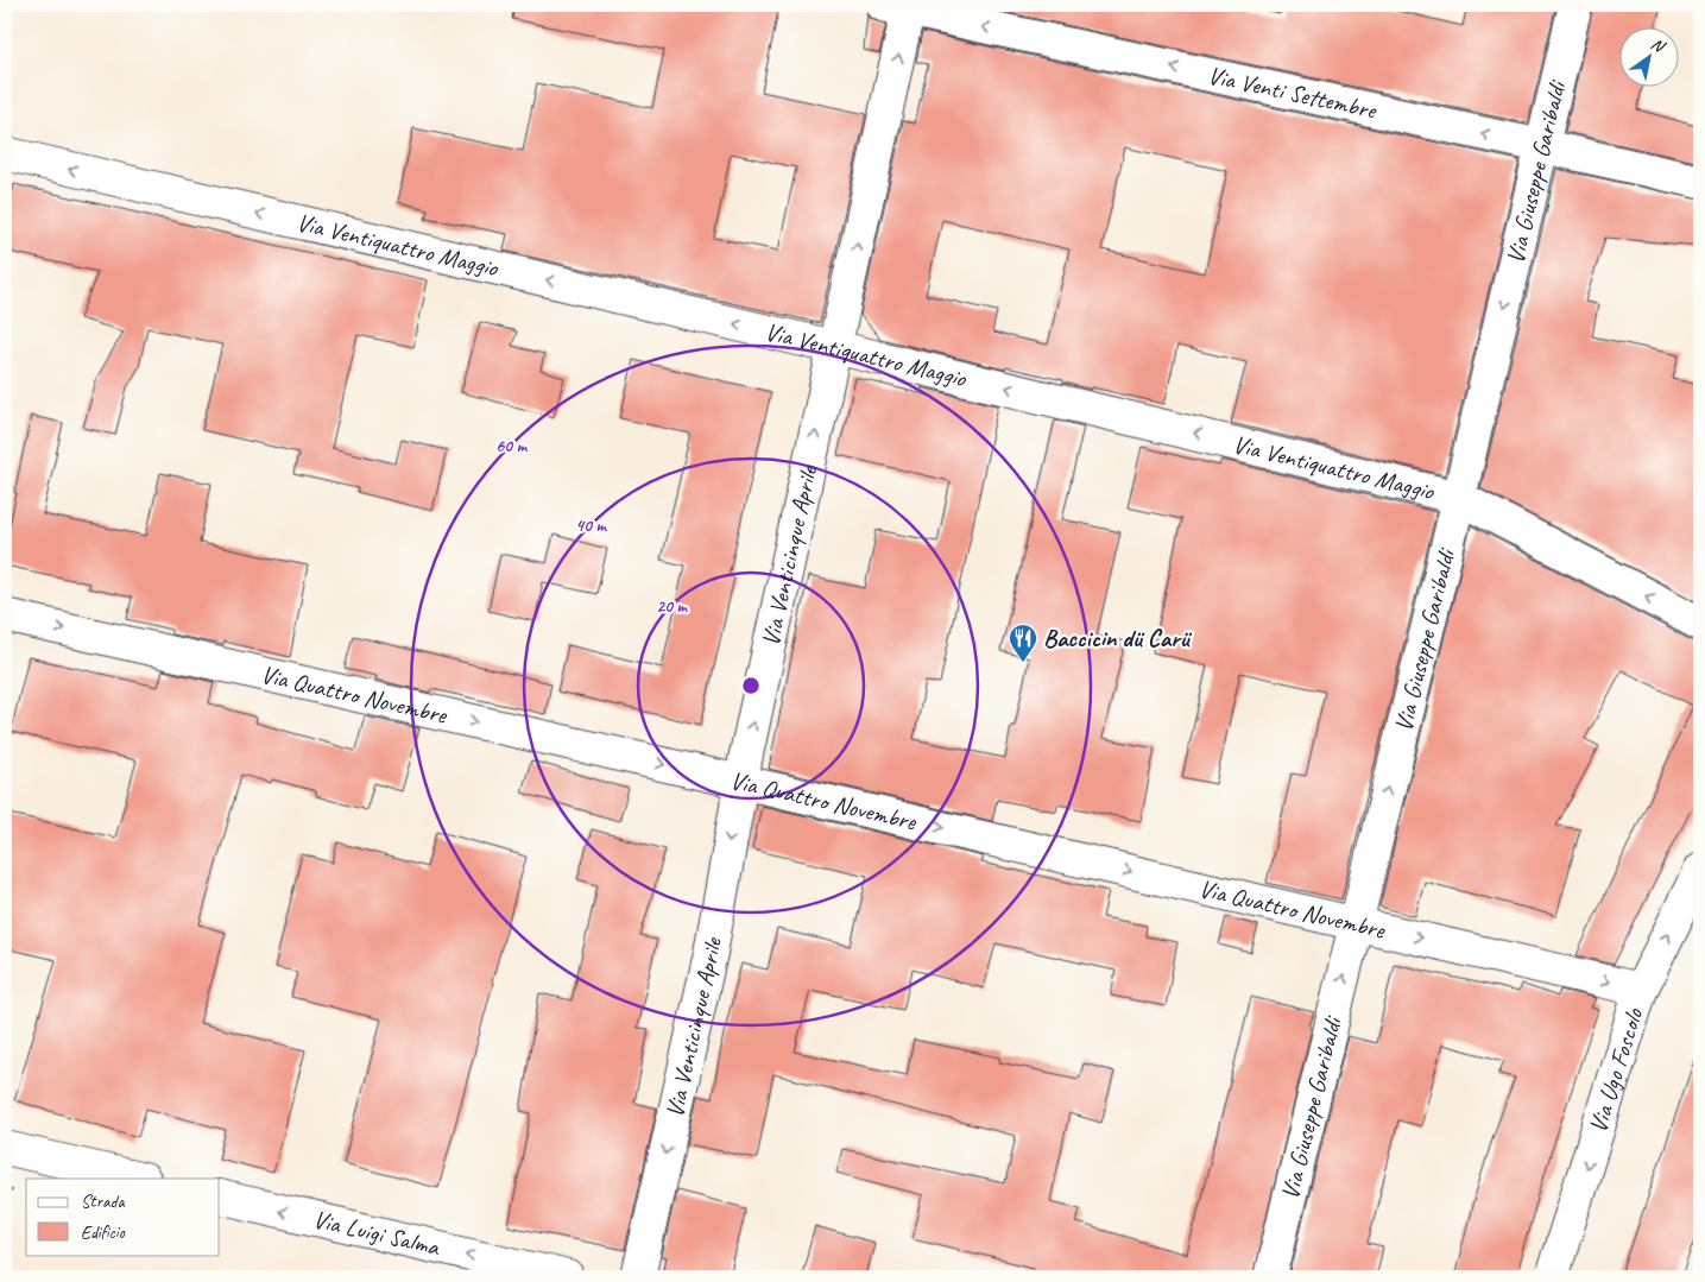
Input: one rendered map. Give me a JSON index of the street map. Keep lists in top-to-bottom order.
{
  "streets": {
    "street": [
      "Via Venti Settembre",
      "Via Giuseppe Garibaldi",
      "Via Ventiquattro Maggio",
      "Via Venticinque Aprile",
      "Via Quattro Novembre",
      "Via Ugo Foscolo",
      "Via Luigi Salma"
    ]
  },
  "crossings": [
    ["Via Venti Settembre", "Via Giuseppe Garibaldi"],
    ["Via Venti Settembre", "Via Venticinque Aprile"],
    ["Via Giuseppe Garibaldi", "Via Ventiquattro Maggio"],
    ["Via Giuseppe Garibaldi", "Via Quattro Novembre"],
    ["Via Ventiquattro Maggio", "Via Venticinque Aprile"],
    ["Via Venticinque Aprile", "Via Quattro Novembre"],
    ["Via Quattro Novembre", "Via Ugo Foscolo"]
  ],
  "one_way": [
    "Via Venti Settembre",
    "Via Ventiquattro Maggio",
    "Via Quattro Novembre",
    "Via Luigi Salma"
  ],
  "places": {
    "restaurant": ["Baccicin dü Carü"]
  },
  "legend": ["Strada", "Edificio"],
  "north": "top right",
  "rings": ["60 m", "40 m", "20 m"]
}
